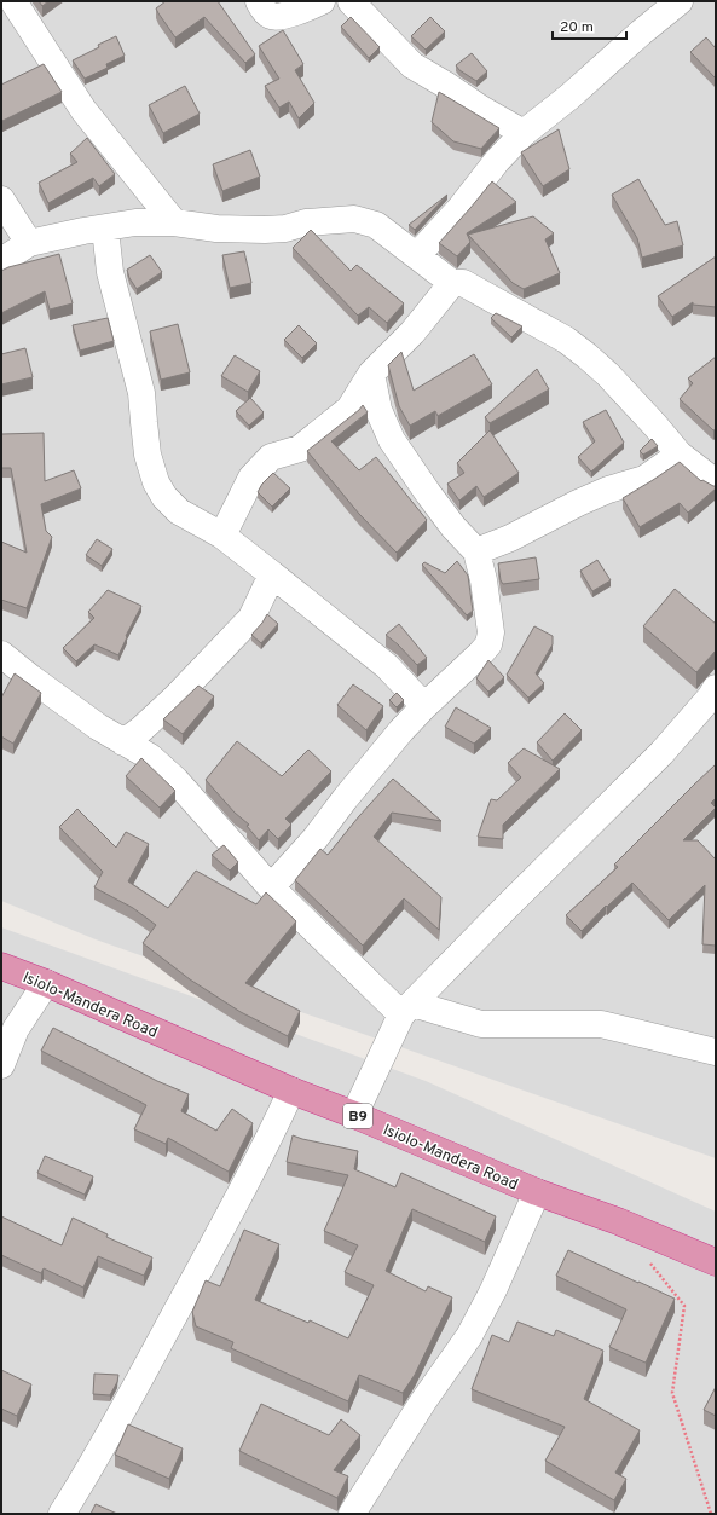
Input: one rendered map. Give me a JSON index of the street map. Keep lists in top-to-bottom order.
{
  "streets": {
    "highway": ["Isiolo-Mandera Road", "B9"]
  },
  "scale_bar": "20 m"
}
